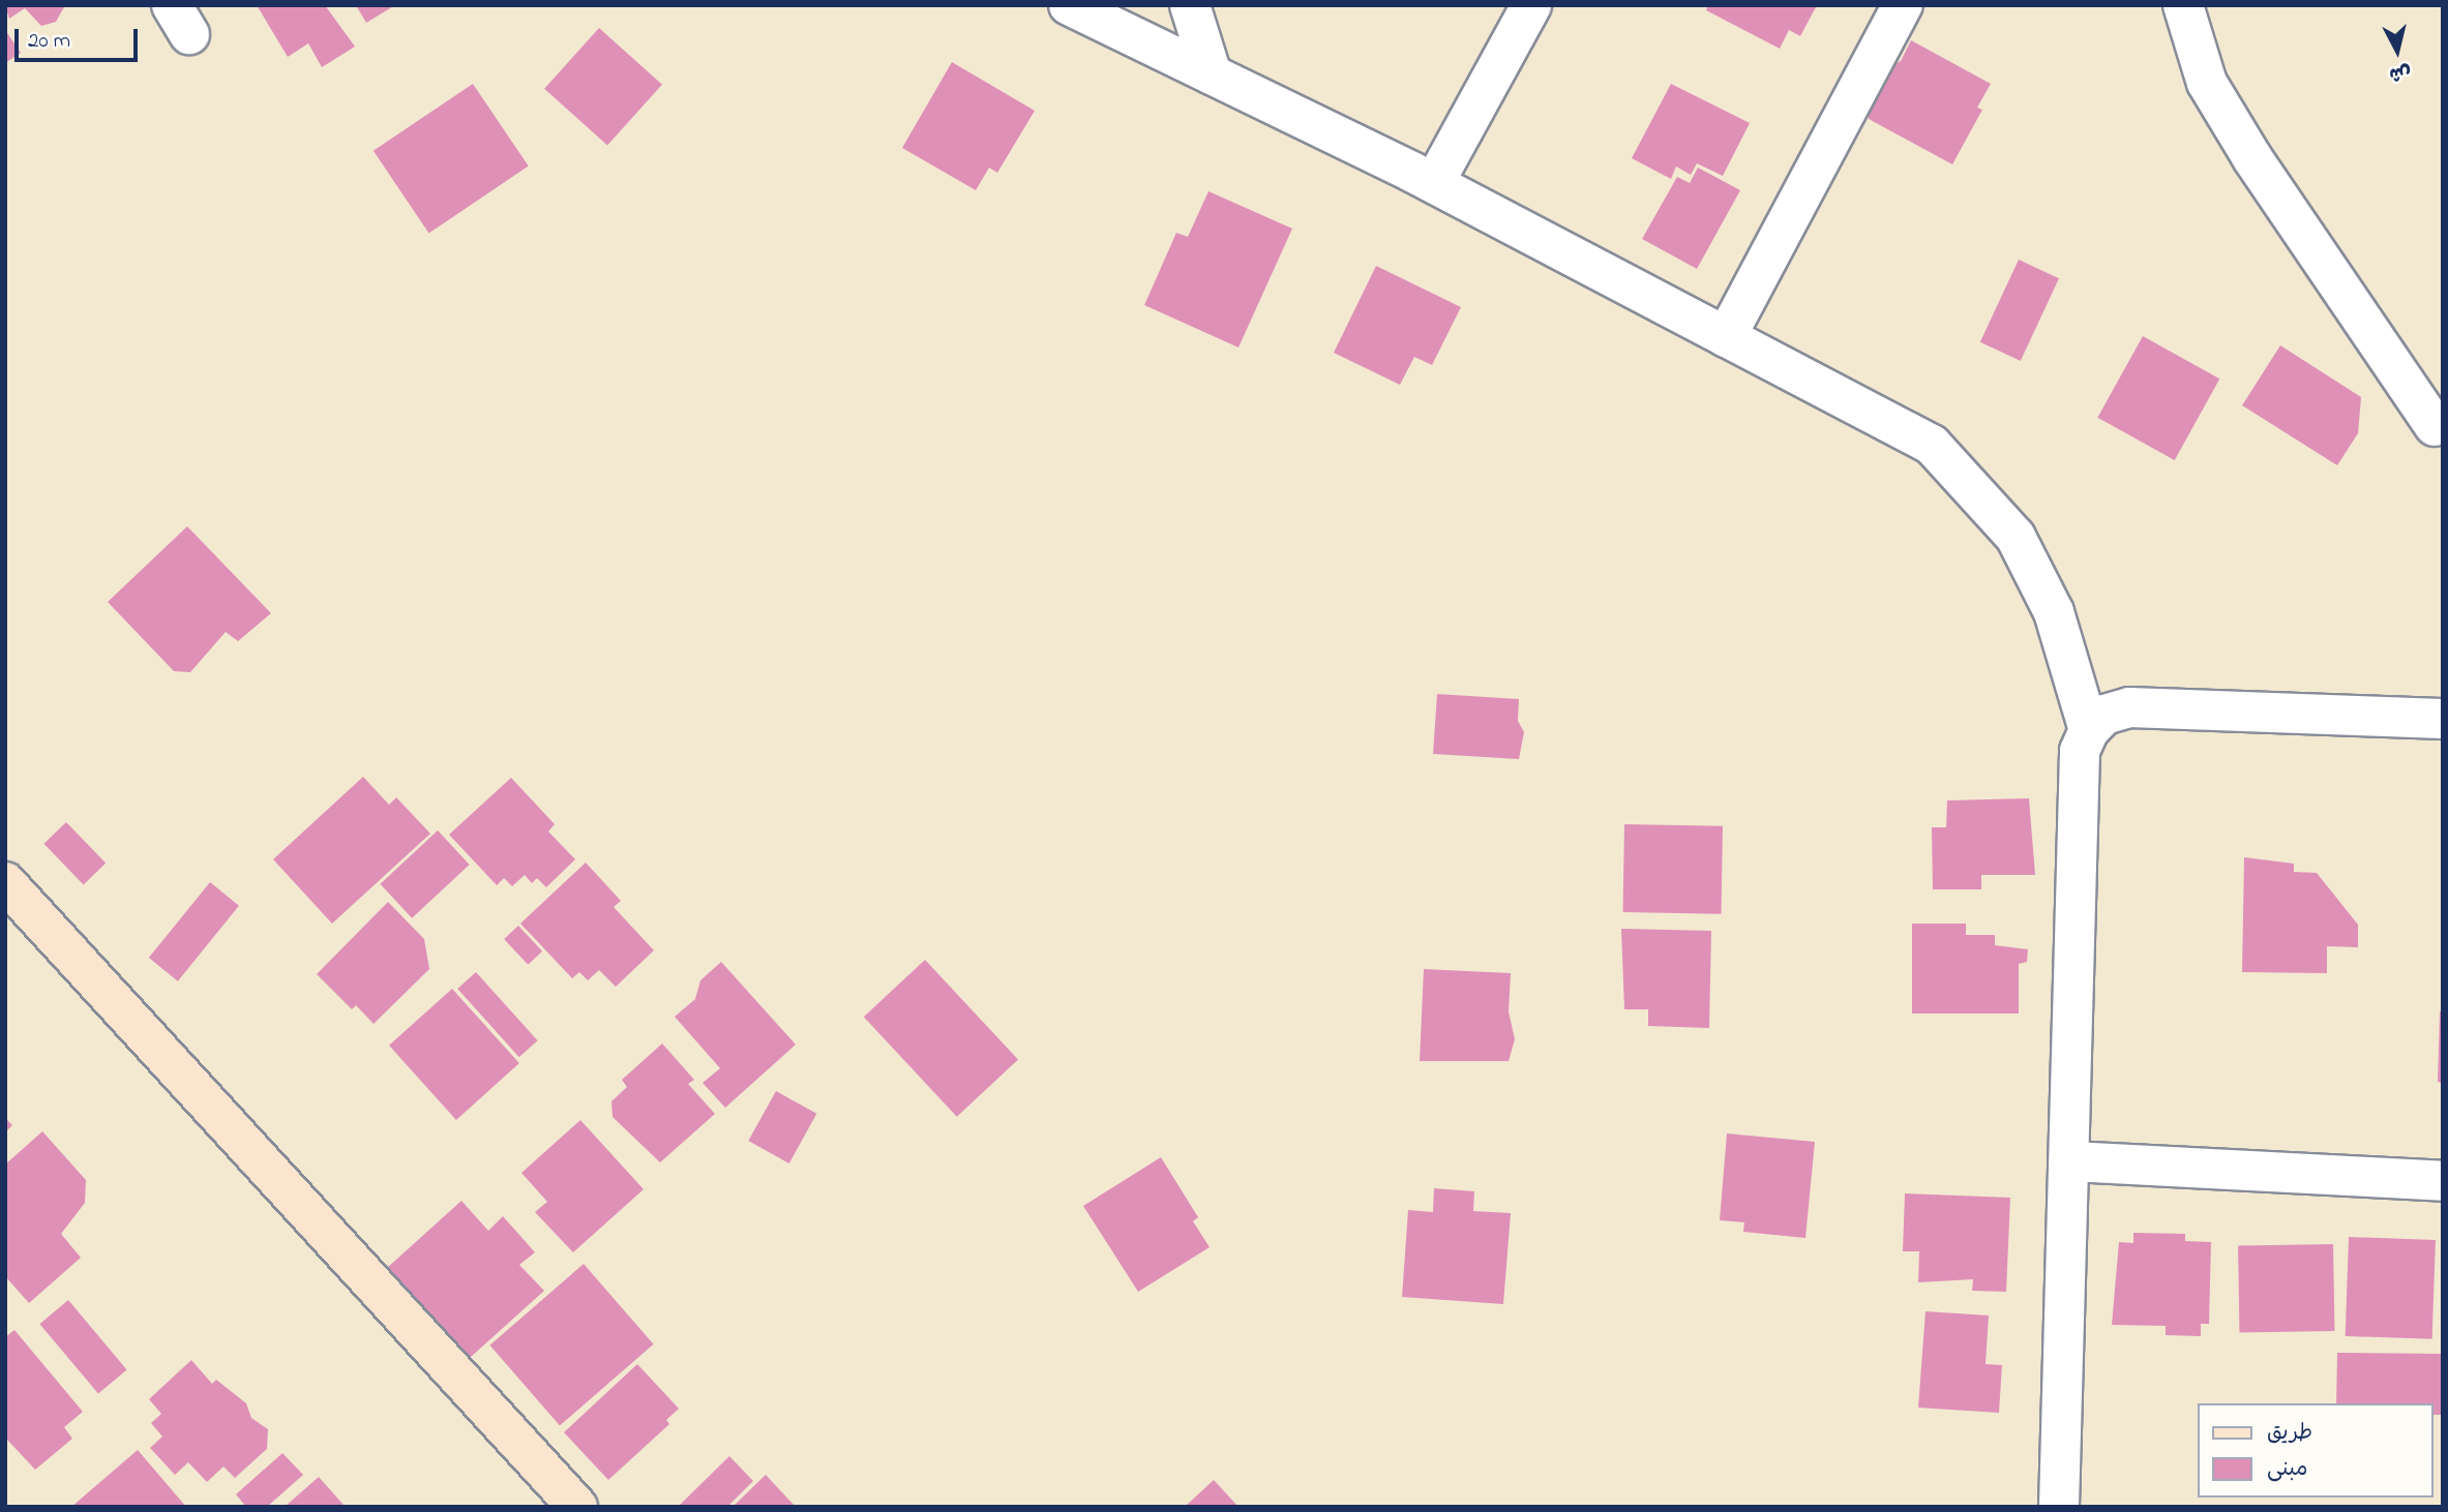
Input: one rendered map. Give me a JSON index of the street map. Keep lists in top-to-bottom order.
{
  "legend": ["طريق", "مبنى"],
  "scale_bar": "20 m",
  "north": "bottom"
}
